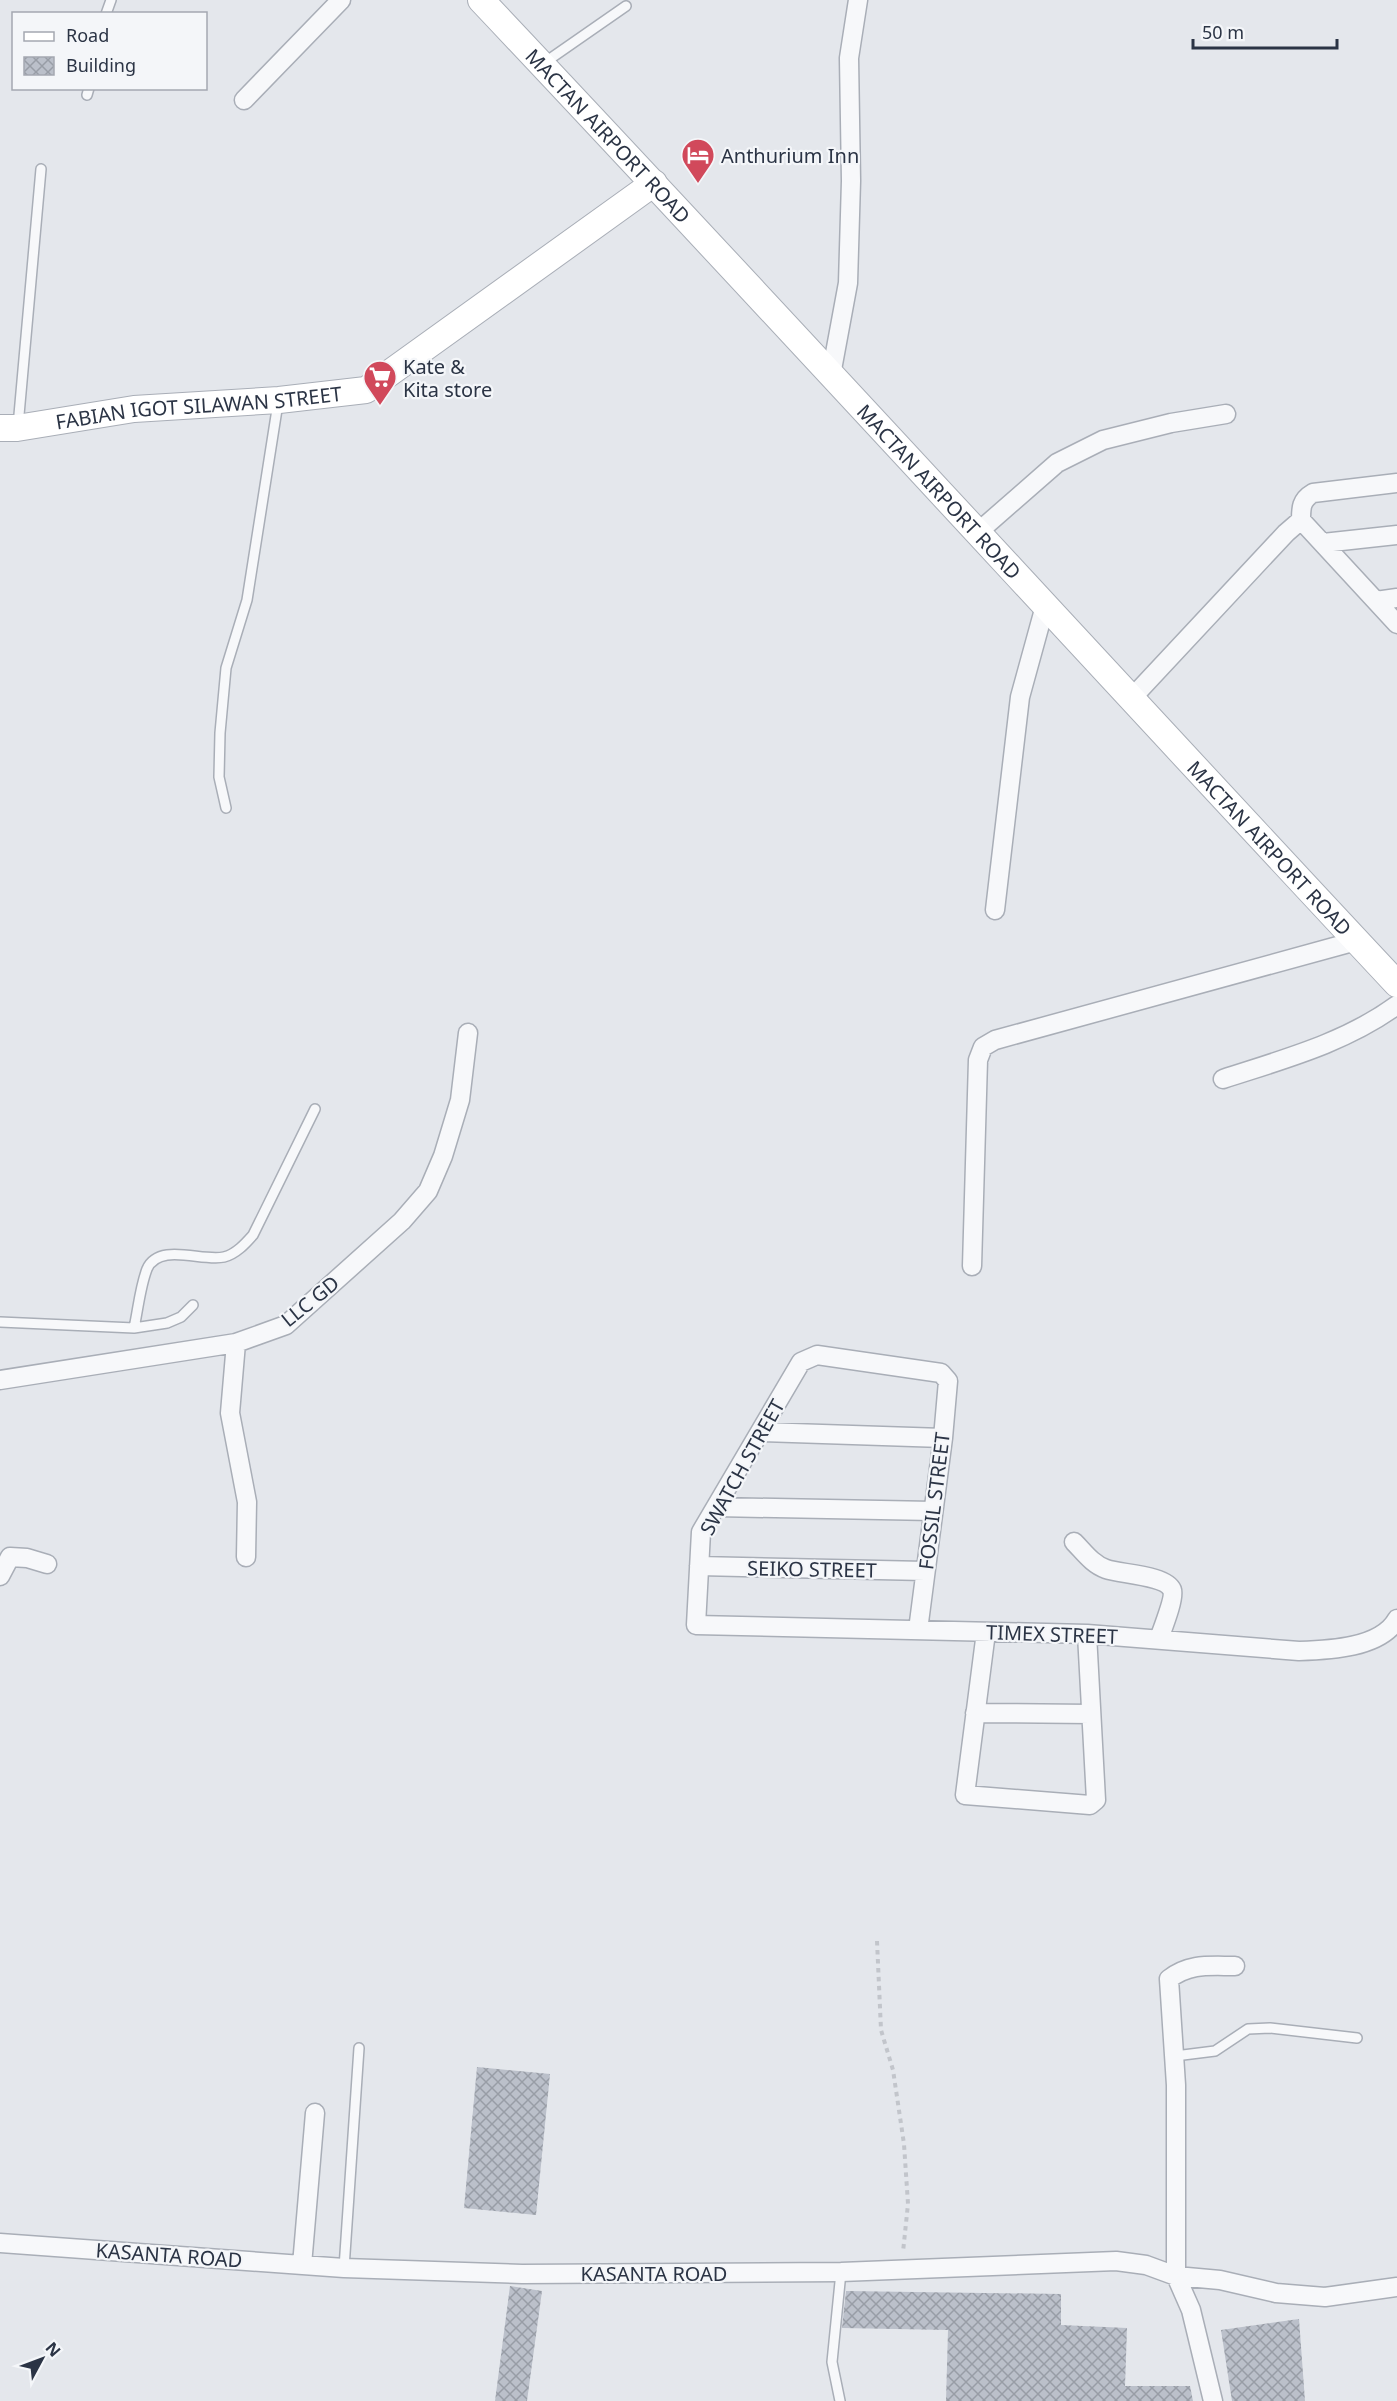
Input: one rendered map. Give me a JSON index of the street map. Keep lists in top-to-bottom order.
{
  "streets": {
    "main road": ["MACTAN AIRPORT ROAD", "FABIAN IGOT SILAWAN STREET"],
    "street": [
      "LLC GD",
      "SWATCH STREET",
      "FOSSIL STREET",
      "SEIKO STREET",
      "TIMEX STREET",
      "KASANTA ROAD"
    ]
  },
  "crossings": [
    ["MACTAN AIRPORT ROAD", "FABIAN IGOT SILAWAN STREET"],
    ["SWATCH STREET", "FOSSIL STREET"],
    ["SWATCH STREET", "SEIKO STREET"],
    ["SWATCH STREET", "TIMEX STREET"],
    ["FOSSIL STREET", "SEIKO STREET"],
    ["FOSSIL STREET", "TIMEX STREET"]
  ],
  "places": {
    "hotel": ["Anthurium Inn"],
    "supermarket": ["Kate & Kita store"]
  },
  "legend": ["Road", "Building"],
  "scale_bar": "50 m",
  "north": "top right"
}
